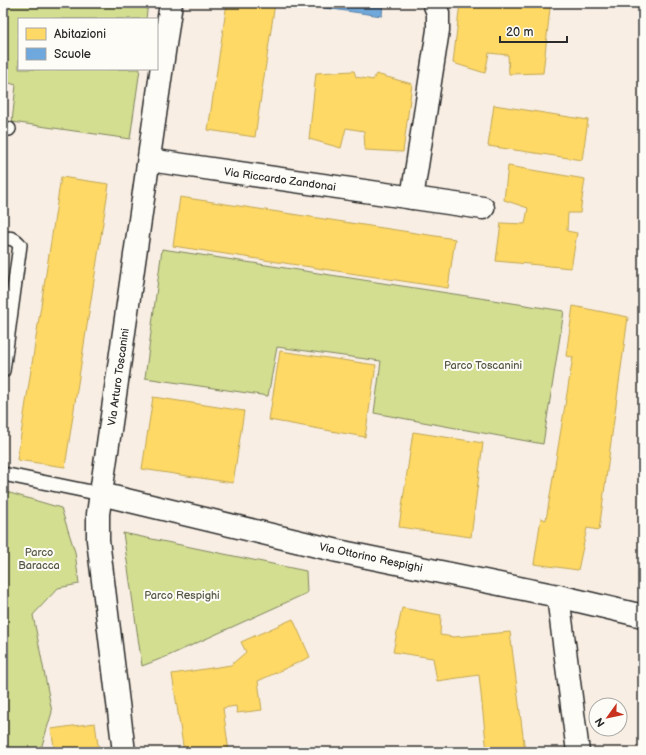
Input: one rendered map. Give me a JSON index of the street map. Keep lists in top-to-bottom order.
{
  "streets": {
    "street": ["Via Riccardo Zandonai", "Via Arturo Toscanini", "Via Ottorino Respighi"]
  },
  "crossings": [
    ["Via Riccardo Zandonai", "Via Arturo Toscanini"],
    ["Via Arturo Toscanini", "Via Ottorino Respighi"]
  ],
  "parks": ["Parco Toscanini", "Parco Baracca", "Parco Respighi"],
  "legend": ["Abitazioni", "Scuole"],
  "scale_bar": "20 m",
  "north": "bottom left"
}
